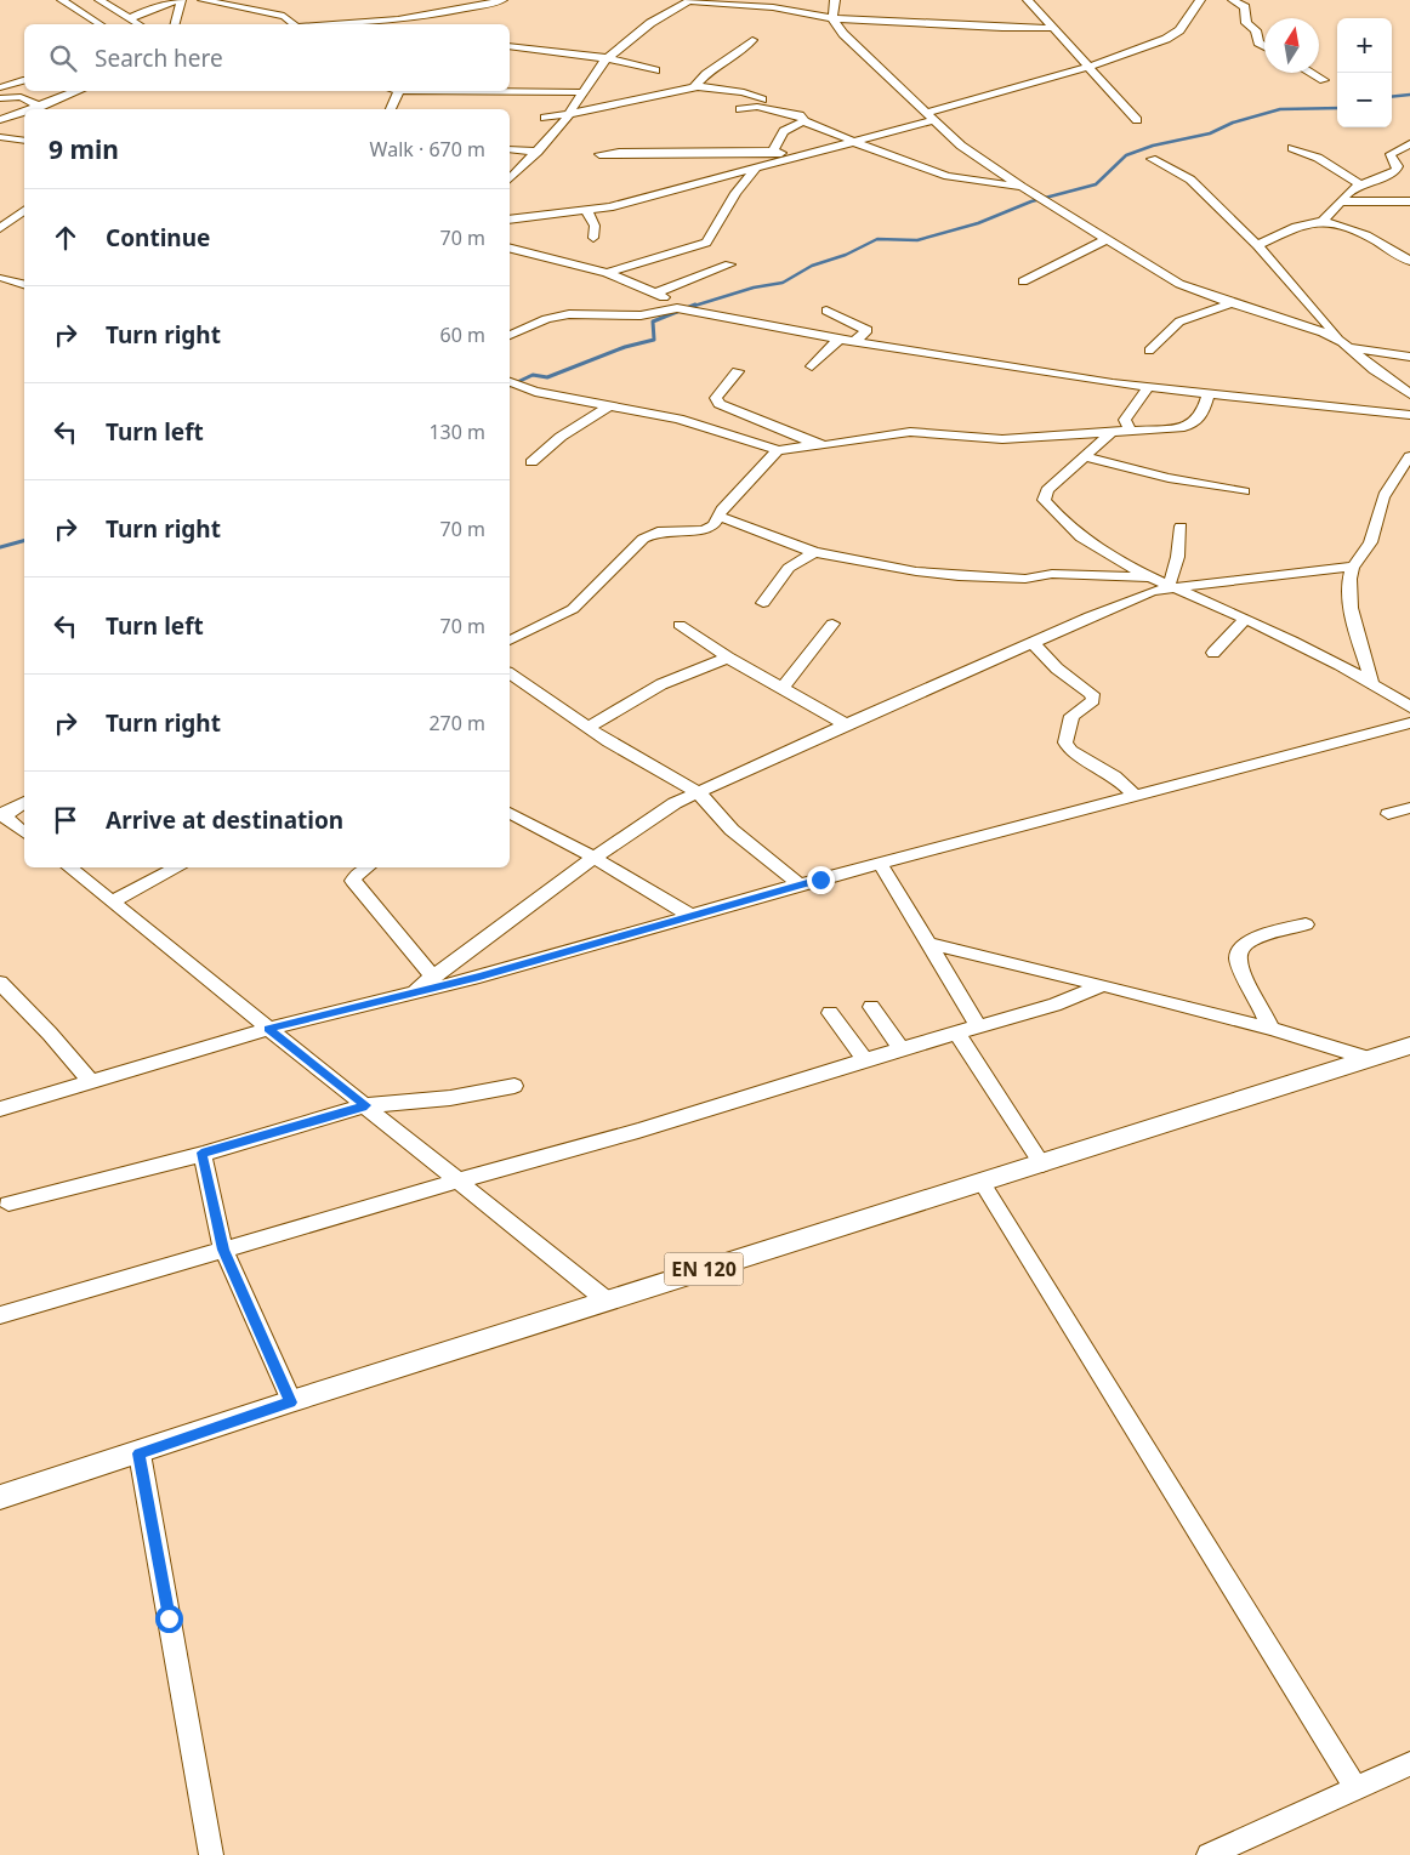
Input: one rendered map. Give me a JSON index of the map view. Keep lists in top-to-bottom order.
{
  "streets": {
    "main road": ["EN 120"]
  },
  "north": "top",
  "page": {
    "map_buttons": ["+", "−"],
    "search": "Search here",
    "heading": ["9 min", "Walk · 670 m"],
    "list": [
      ["Continue", "70 m"],
      ["Turn right", "60 m"],
      ["Turn left", "130 m"],
      ["Turn right", "70 m"],
      ["Turn left", "70 m"],
      ["Turn right", "270 m"],
      "Arrive at destination"
    ]
  }
}
